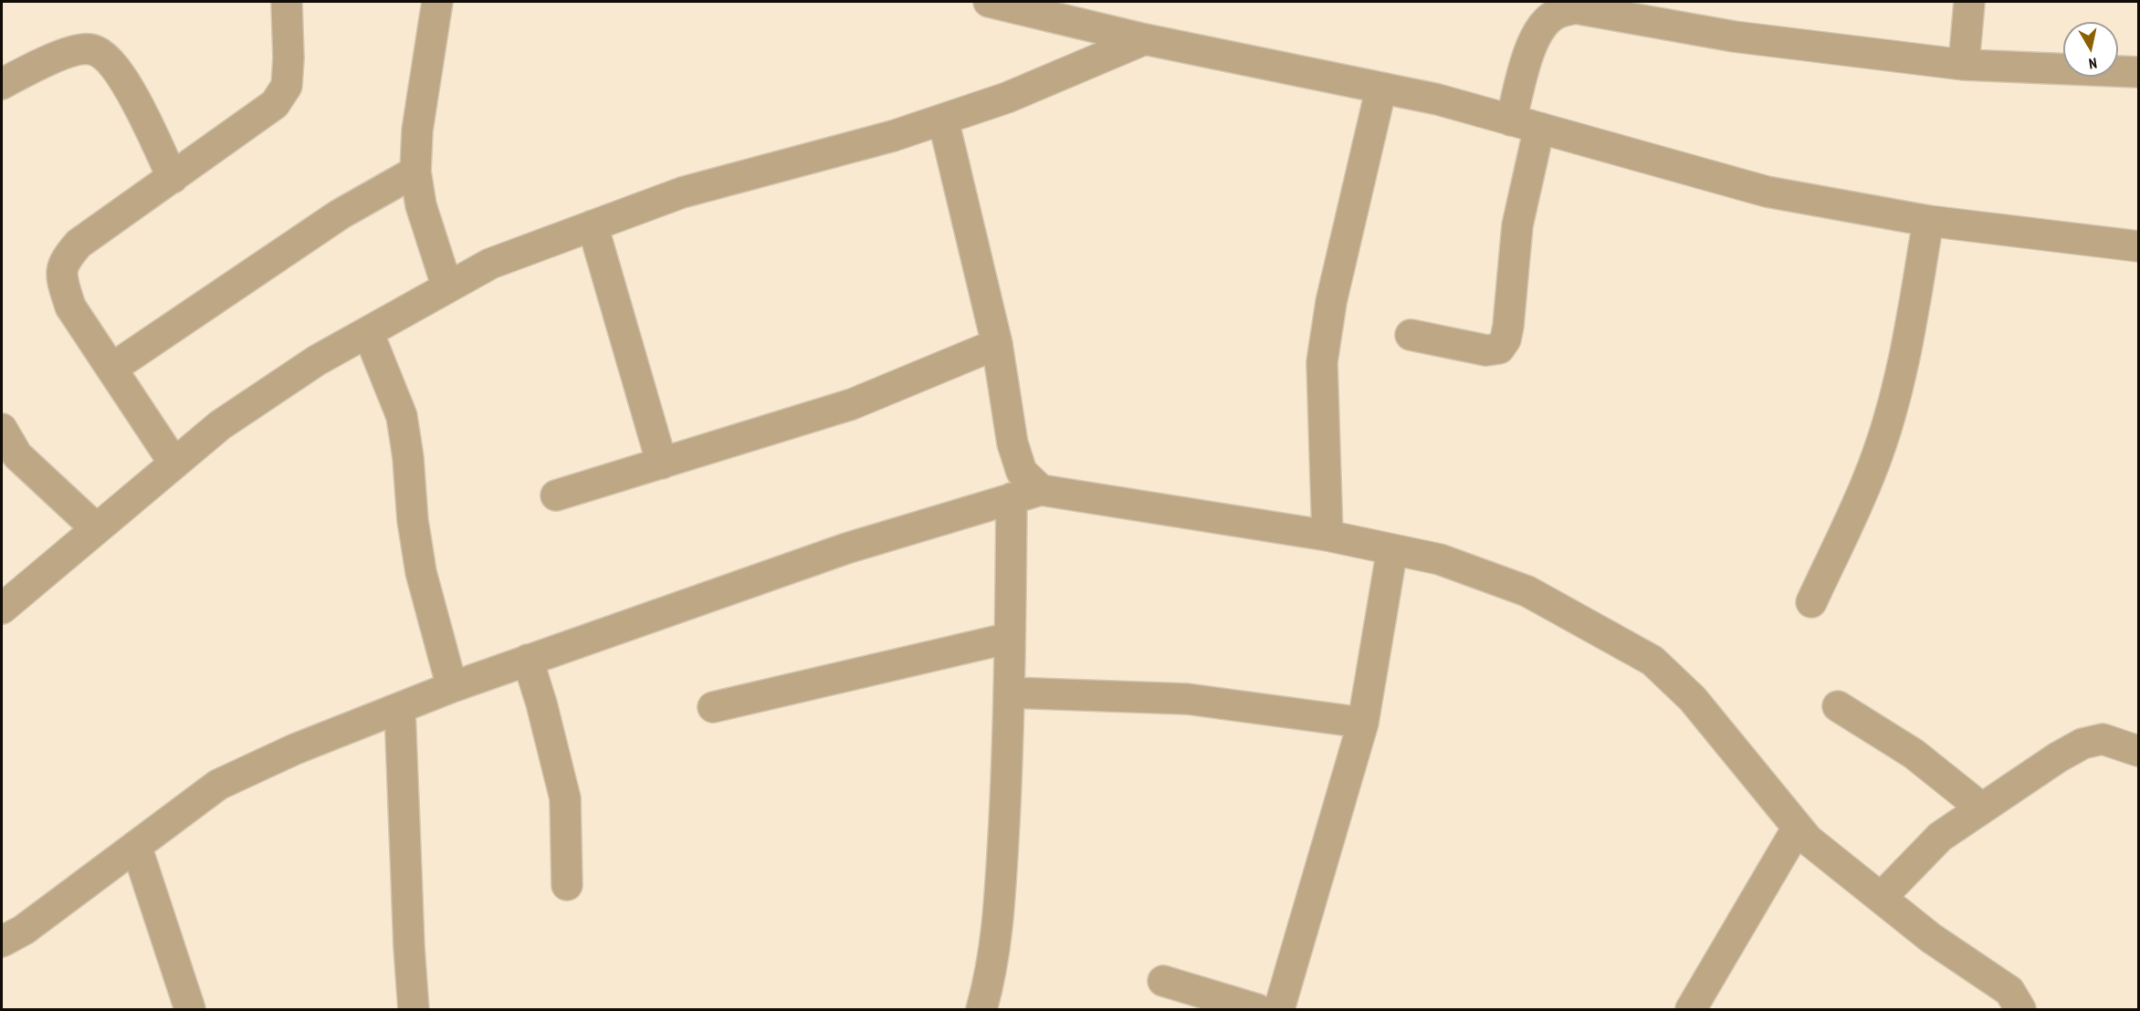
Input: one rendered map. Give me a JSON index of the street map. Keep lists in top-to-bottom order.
{
  "north": "bottom"
}
